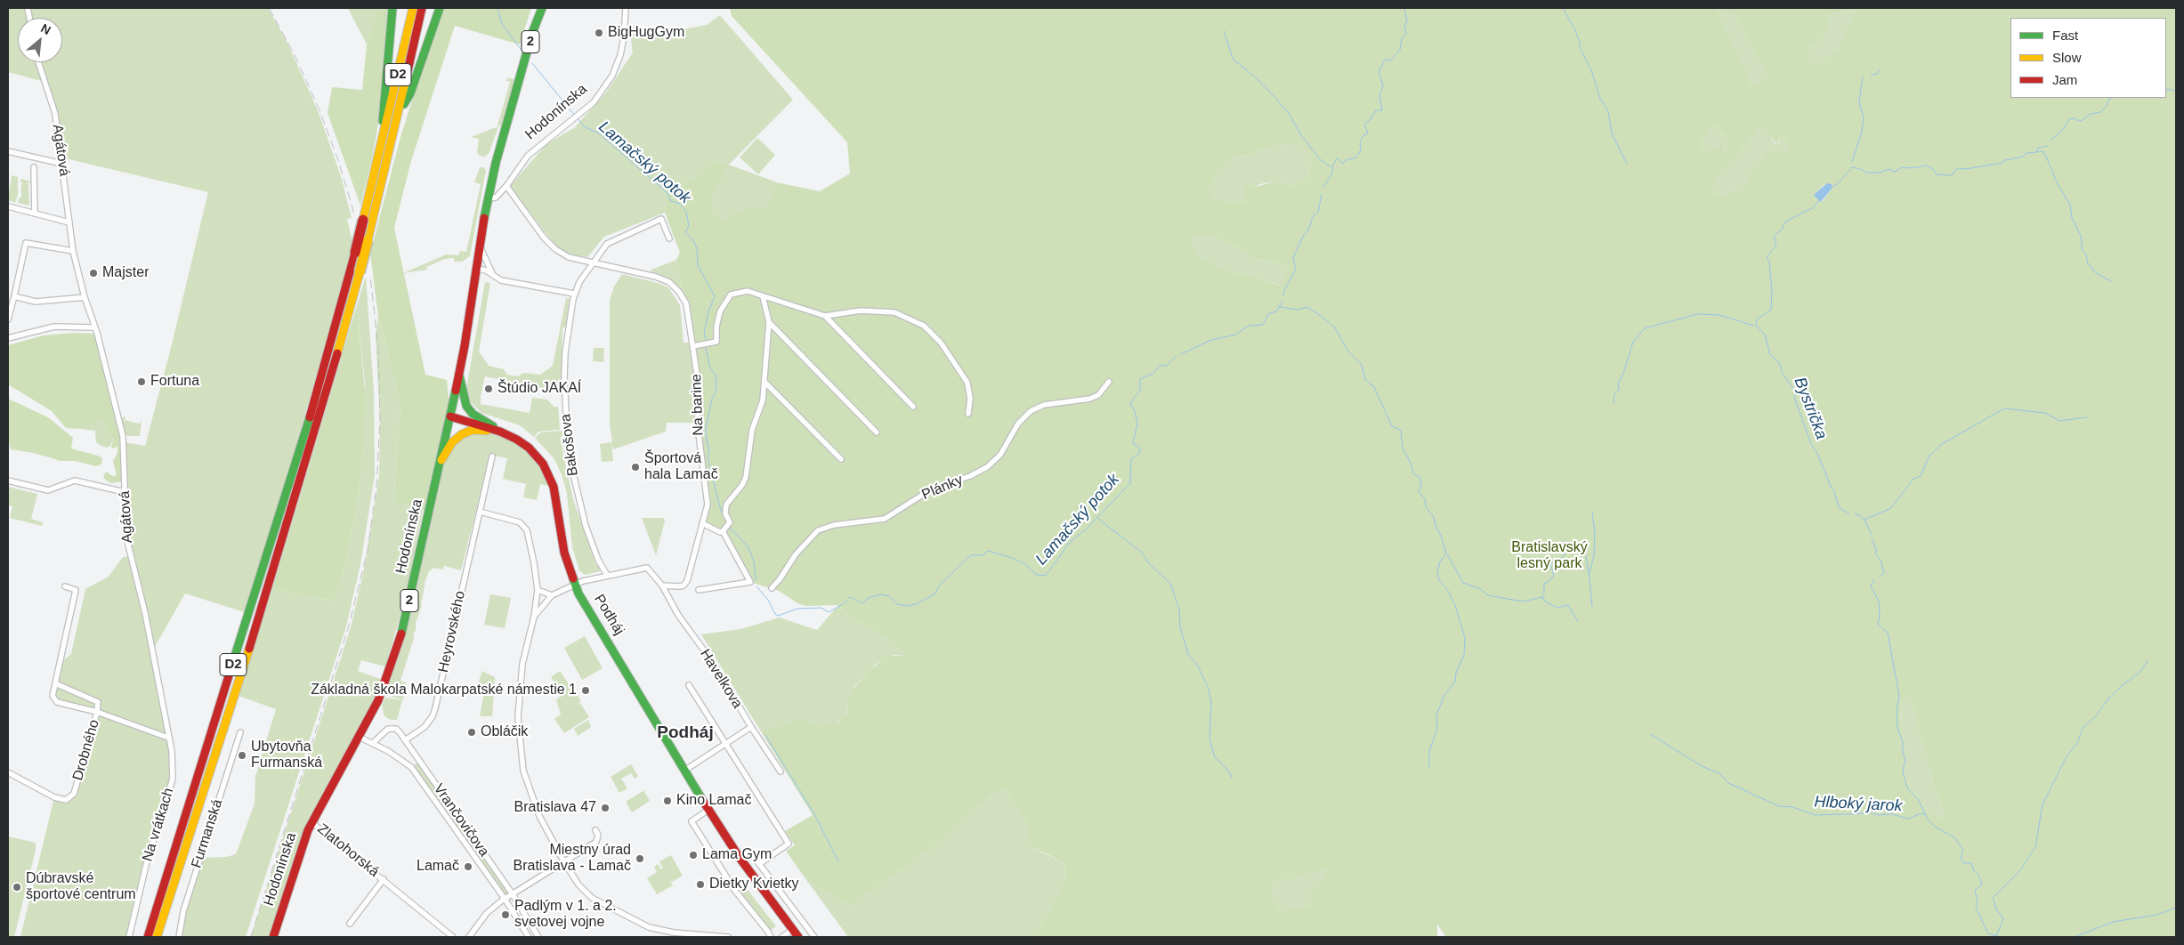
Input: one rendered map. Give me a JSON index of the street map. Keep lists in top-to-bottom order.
{
  "streets": {
    "main road": [
      "2",
      "D2",
      "Hodonínska",
      "Podháj"
    ],
    "street": [
      "Agátová",
      "Na barine",
      "Bakošova",
      "Plánky",
      "Heyrovského",
      "Havelkova",
      "Drobného",
      "Vrančovičova",
      "Na vrátkach",
      "Furmanská",
      "Zlatohorská"
    ]
  },
  "crossings": [
    ["Hodonínska", "Na barine"],
    ["Hodonínska", "Podháj"],
    ["Hodonínska", "Vrančovičova"],
    ["Hodonínska", "Zlatohorská"],
    ["Agátová", "Na vrátkach"],
    ["Na barine", "Bakošova"],
    ["Na barine", "Havelkova"],
    ["Bakošova", "Havelkova"],
    ["Heyrovského", "Vrančovičova"]
  ],
  "districts": ["Podháj"],
  "water": ["Lamačský potok", "Bystrička", "Hlboký jarok"],
  "parks": ["Bratislavský lesný park"],
  "places": [
    "BigHugGym",
    "Majster",
    "Fortuna",
    "Štúdio JAKAÍ",
    "Športová hala Lamač",
    "Základná škola Malokarpatské námestie 1",
    "Obláčik",
    "Ubytovňa Furmanská",
    "Kino Lamač",
    "Bratislava 47",
    "Lama Gym",
    "Miestny úrad Bratislava - Lamač",
    "Lamač",
    "Dietky Kvietky",
    "Dúbravské športové centrum",
    "Padlým v 1. a 2. svetovej vojne"
  ],
  "legend": ["Fast", "Slow", "Jam"],
  "north": "top right"
}
